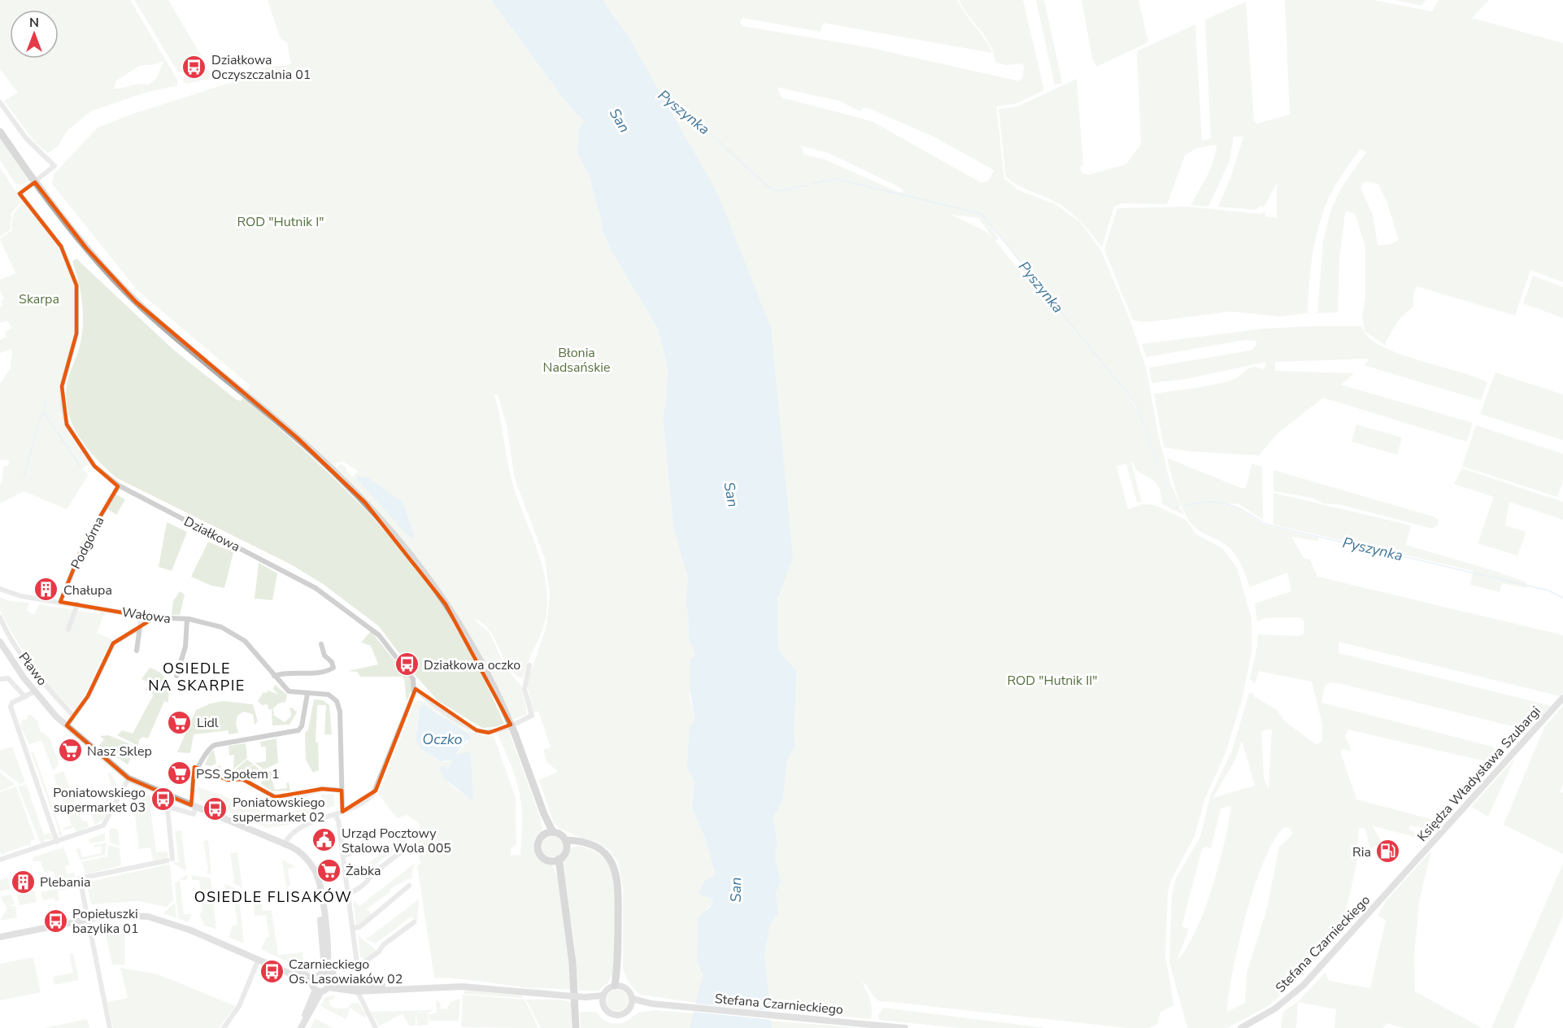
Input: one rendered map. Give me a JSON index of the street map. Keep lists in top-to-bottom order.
{
  "streets": {
    "street": [
      "Działkowa",
      "Podgórna",
      "Wałowa",
      "Pławo",
      "Księdza Władysława Szubargi",
      "Stefana Czarnieckiego"
    ]
  },
  "crossings": [
    ["Działkowa", "Podgórna"],
    ["Podgórna", "Wałowa"],
    ["Księdza Władysława Szubargi", "Stefana Czarnieckiego"]
  ],
  "districts": ["OSIEDLE NA SKARPIE", "OSIEDLE FLISAKÓW"],
  "water": ["Pyszynka", "San", "Oczko"],
  "parks": [
    "ROD \"Hutnik I\"",
    "Skarpa",
    "Błonia Nadsańskie",
    "ROD \"Hutnik II\""
  ],
  "places": {
    "bus stop": [
      "Działkowa Oczyszczalnia 01",
      "Działkowa oczko",
      "Poniatowskiego supermarket 03",
      "Poniatowskiego supermarket 02",
      "Popiełuszki bazylika 01",
      "Czarnieckiego Os. Lasowiaków 02"
    ],
    "building": ["Chałupa", "Plebania"],
    "supermarket": [
      "Lidl",
      "Nasz Sklep",
      "PSS Społem 1",
      "Żabka"
    ],
    "public building": ["Urząd Pocztowy Stalowa Wola 005"],
    "fuel station": ["Ria"]
  },
  "north": "top"
}
